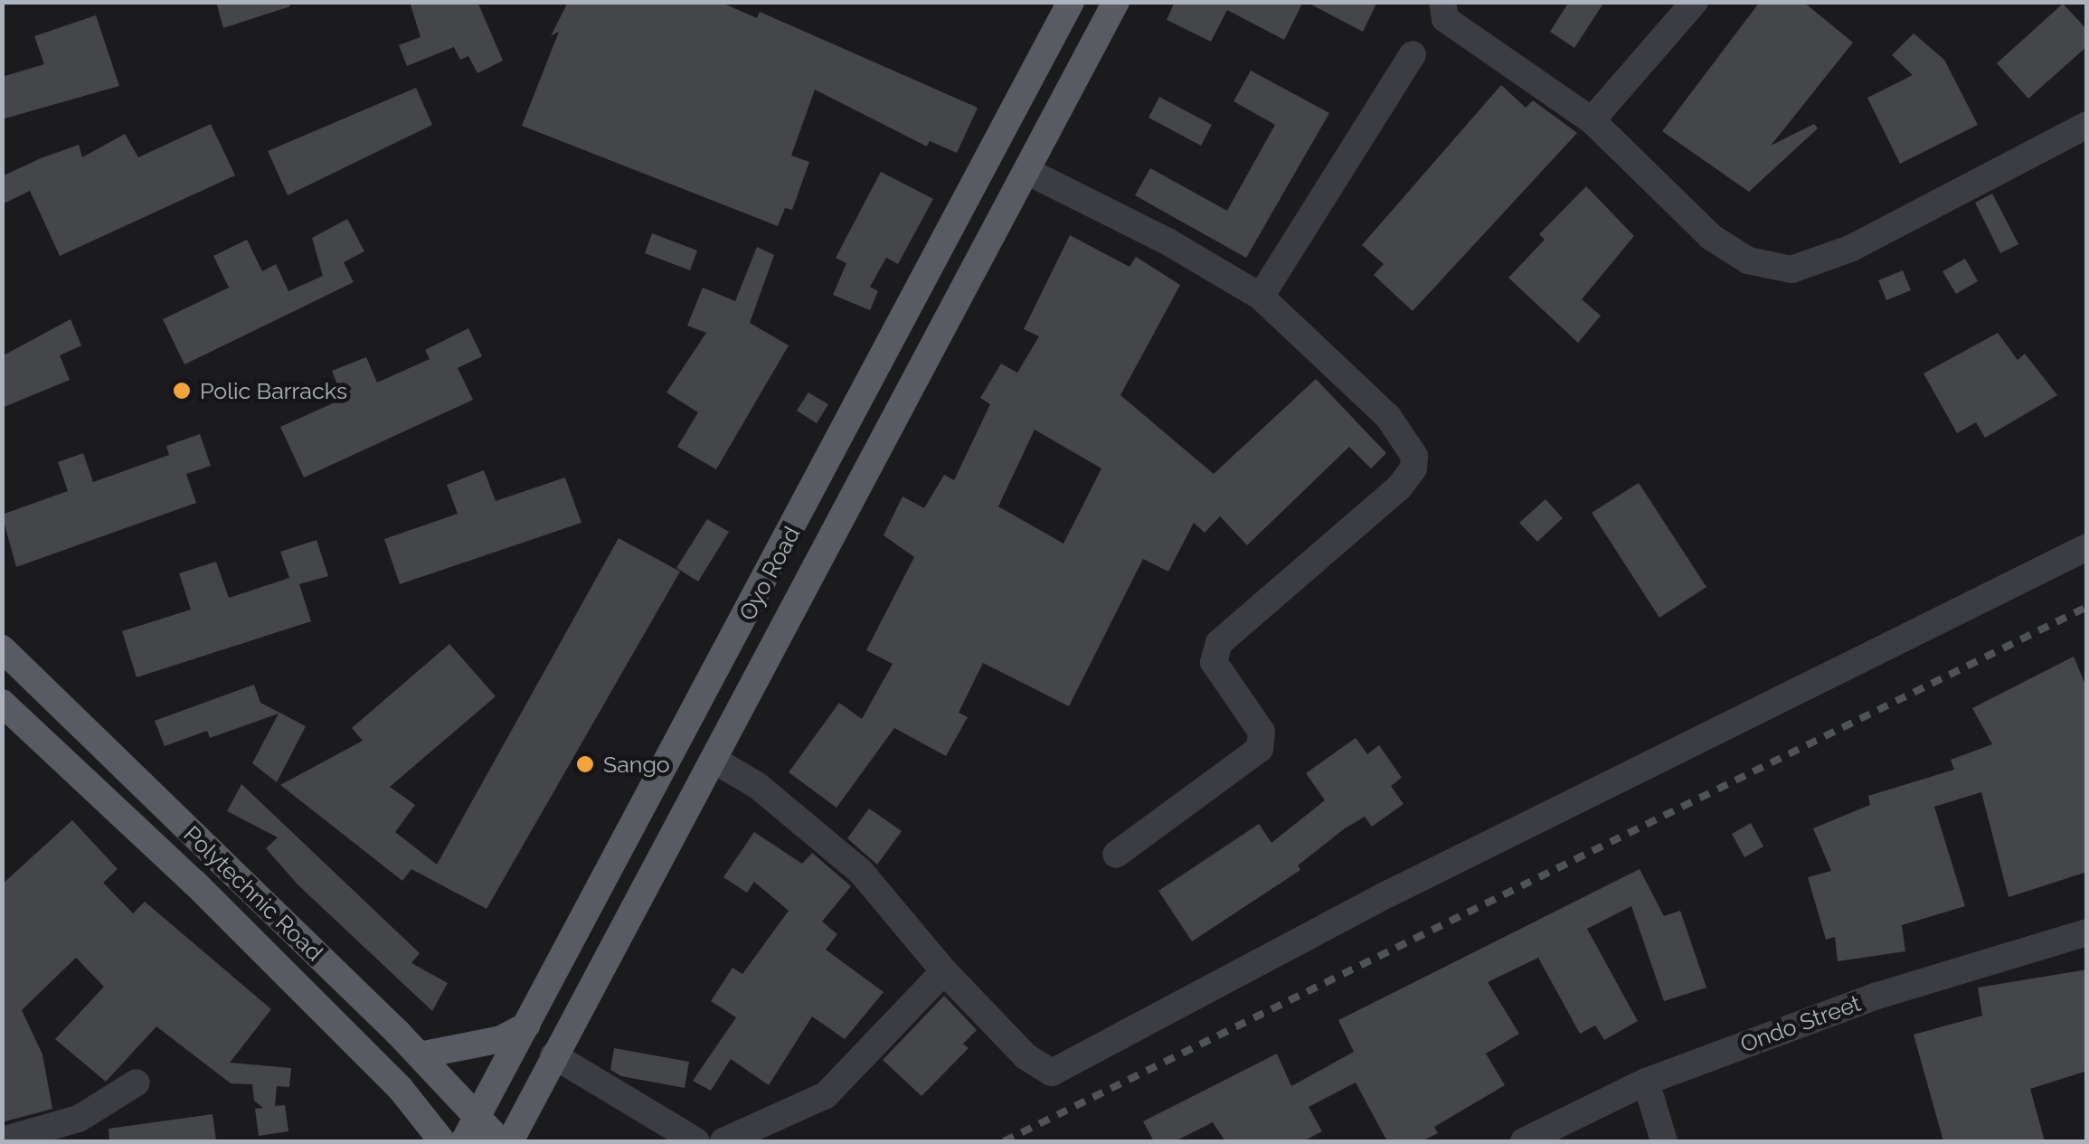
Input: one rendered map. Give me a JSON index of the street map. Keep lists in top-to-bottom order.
{
  "streets": {
    "main road": ["Oyo Road", "Polytechnic Road"],
    "street": ["Ondo Street"]
  },
  "crossings": [
    ["Oyo Road", "Polytechnic Road"]
  ],
  "places": ["Polic Barracks", "Sango"]
}
